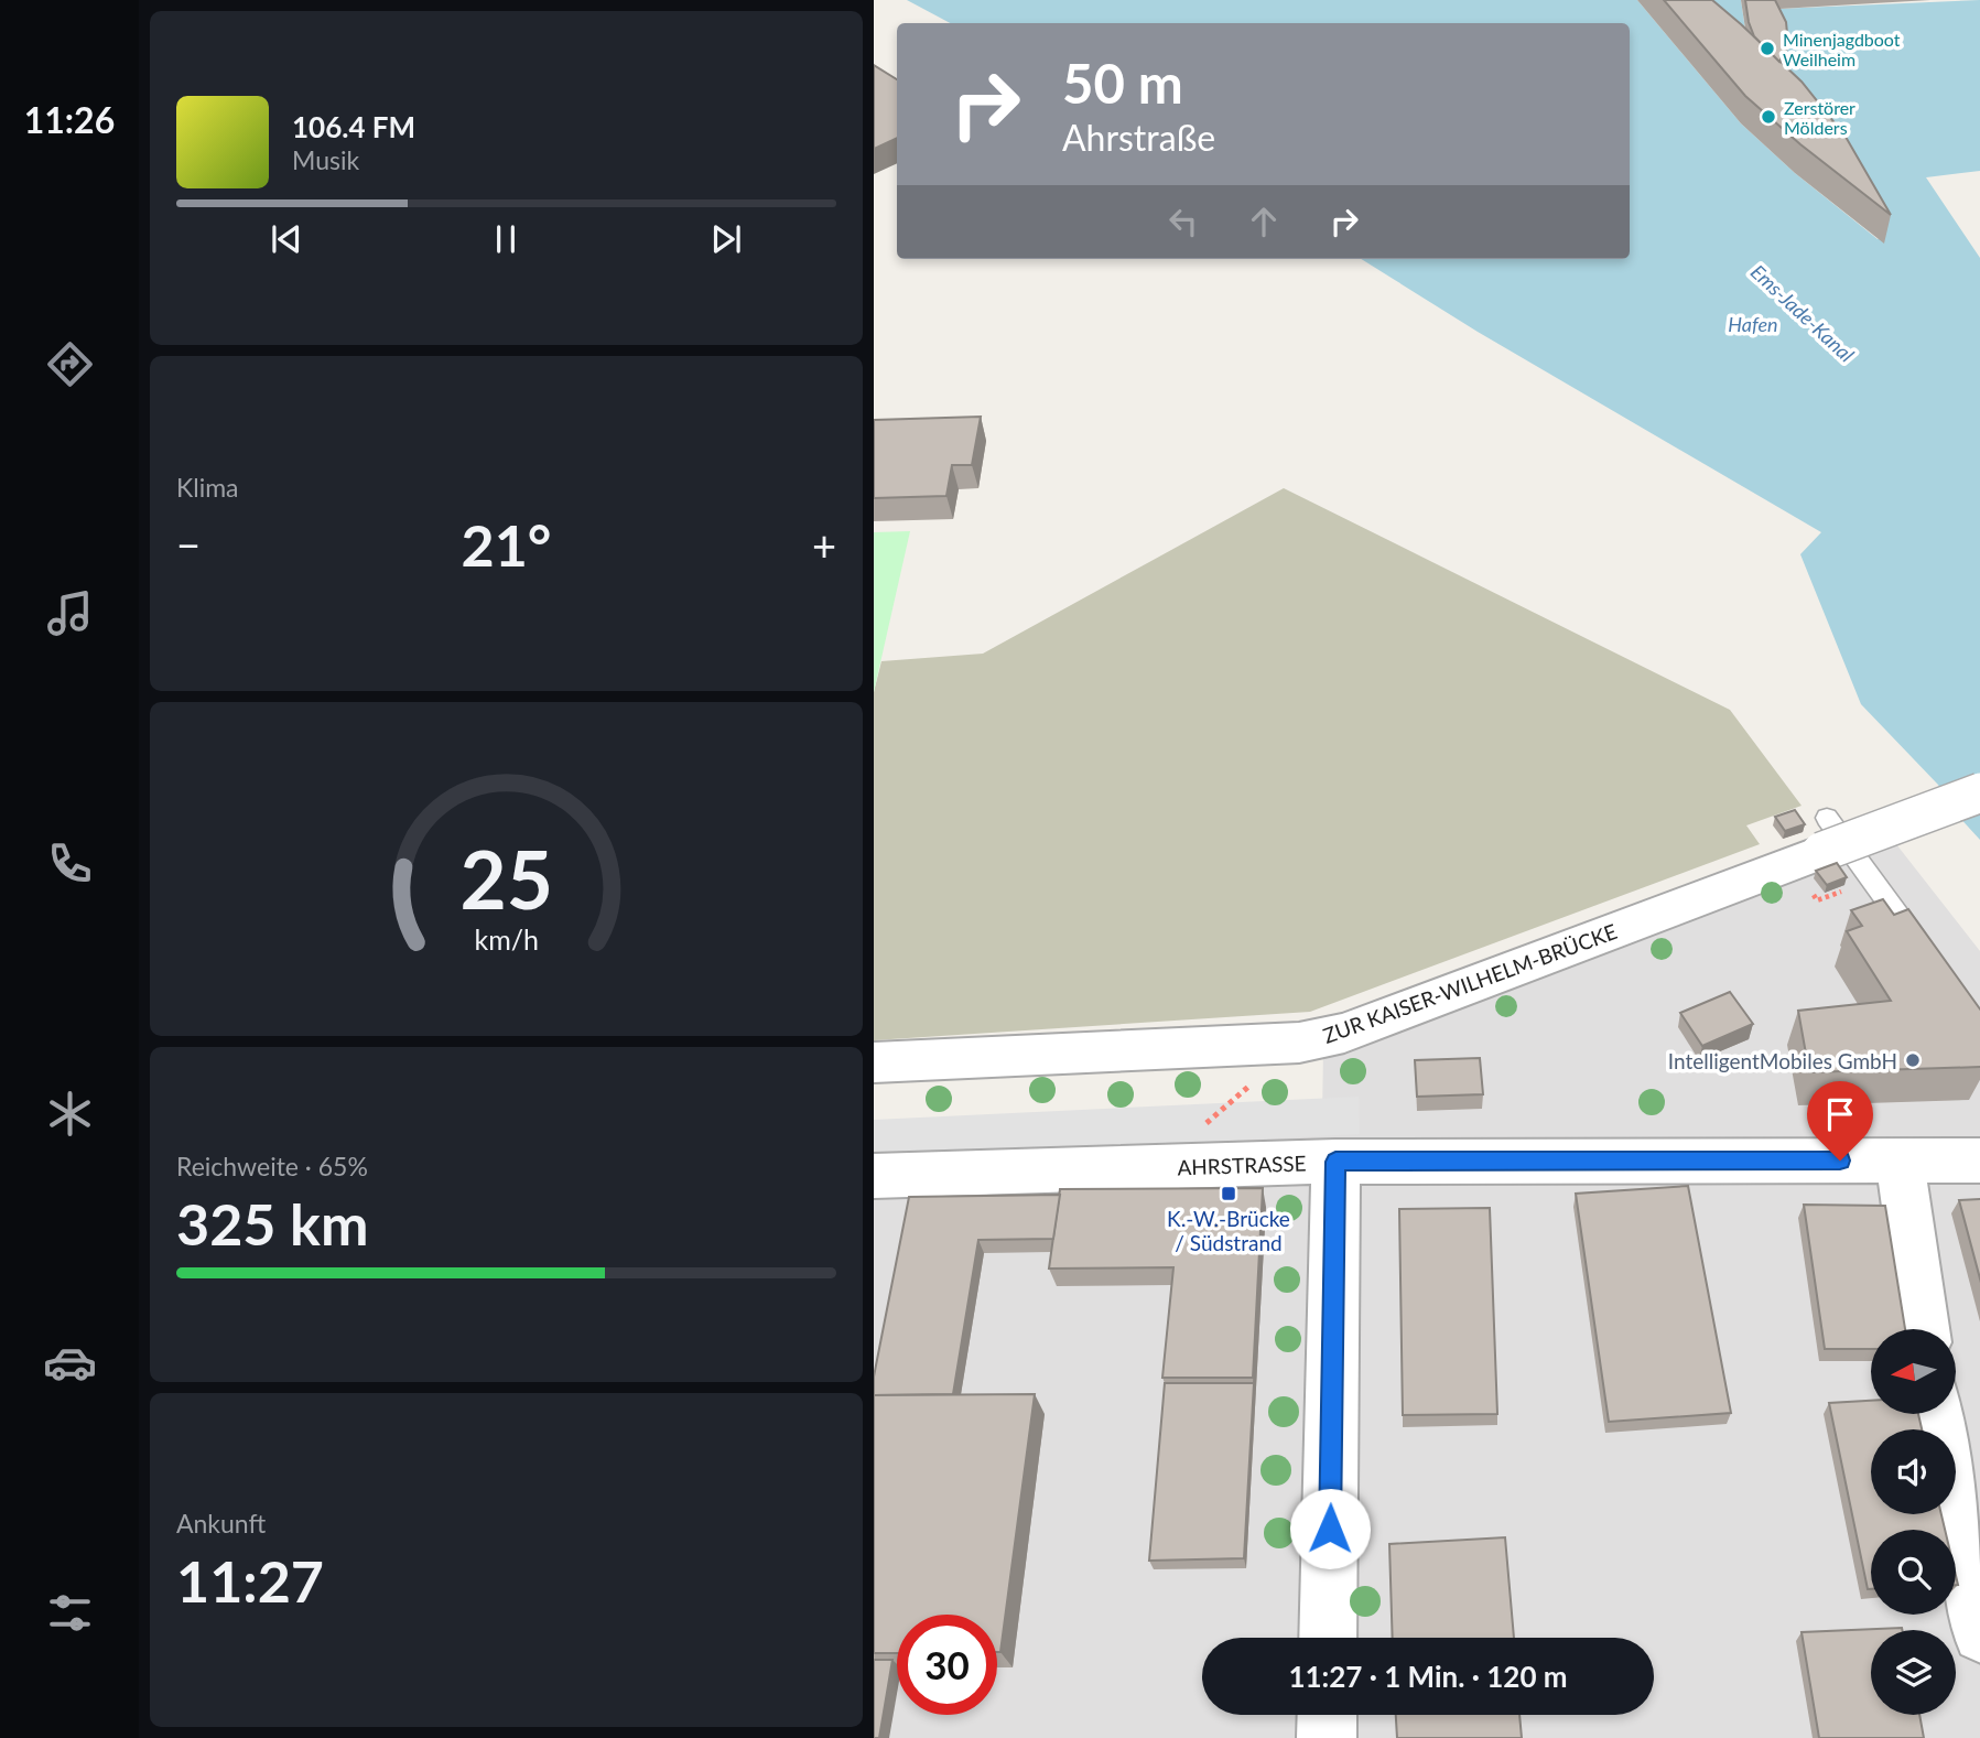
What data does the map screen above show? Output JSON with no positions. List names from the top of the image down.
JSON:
{
  "streets": {
    "street": ["ZUR KAISER-WILHELM-BRÜCKE", "AHRSTRASSE"]
  },
  "water": ["Ems-Jade-Kanal", "Hafen"],
  "places": {
    "other": ["Minenjagdboot Weilheim", "Zerstörer Mölders", "IntelligentMobiles GmbH"],
    "transit": ["K.-W.-Brücke / Südstrand"]
  },
  "north": "left",
  "page": {
    "tabs": "11:26",
    "turn": ["50 m", "Ahrstraße"],
    "song": ["106.4 FM", "Musik"],
    "tile": [
      "Klima",
      ["Reichweite · 65%", "325 km"],
      ["Ankunft", "11:27"]
    ],
    "heat": ["−", "21°", "+"],
    "limit": "30",
    "trip": "11:27 · 1 Min. · 120 m",
    "gauge": ["25", "km/h"]
  }
}
